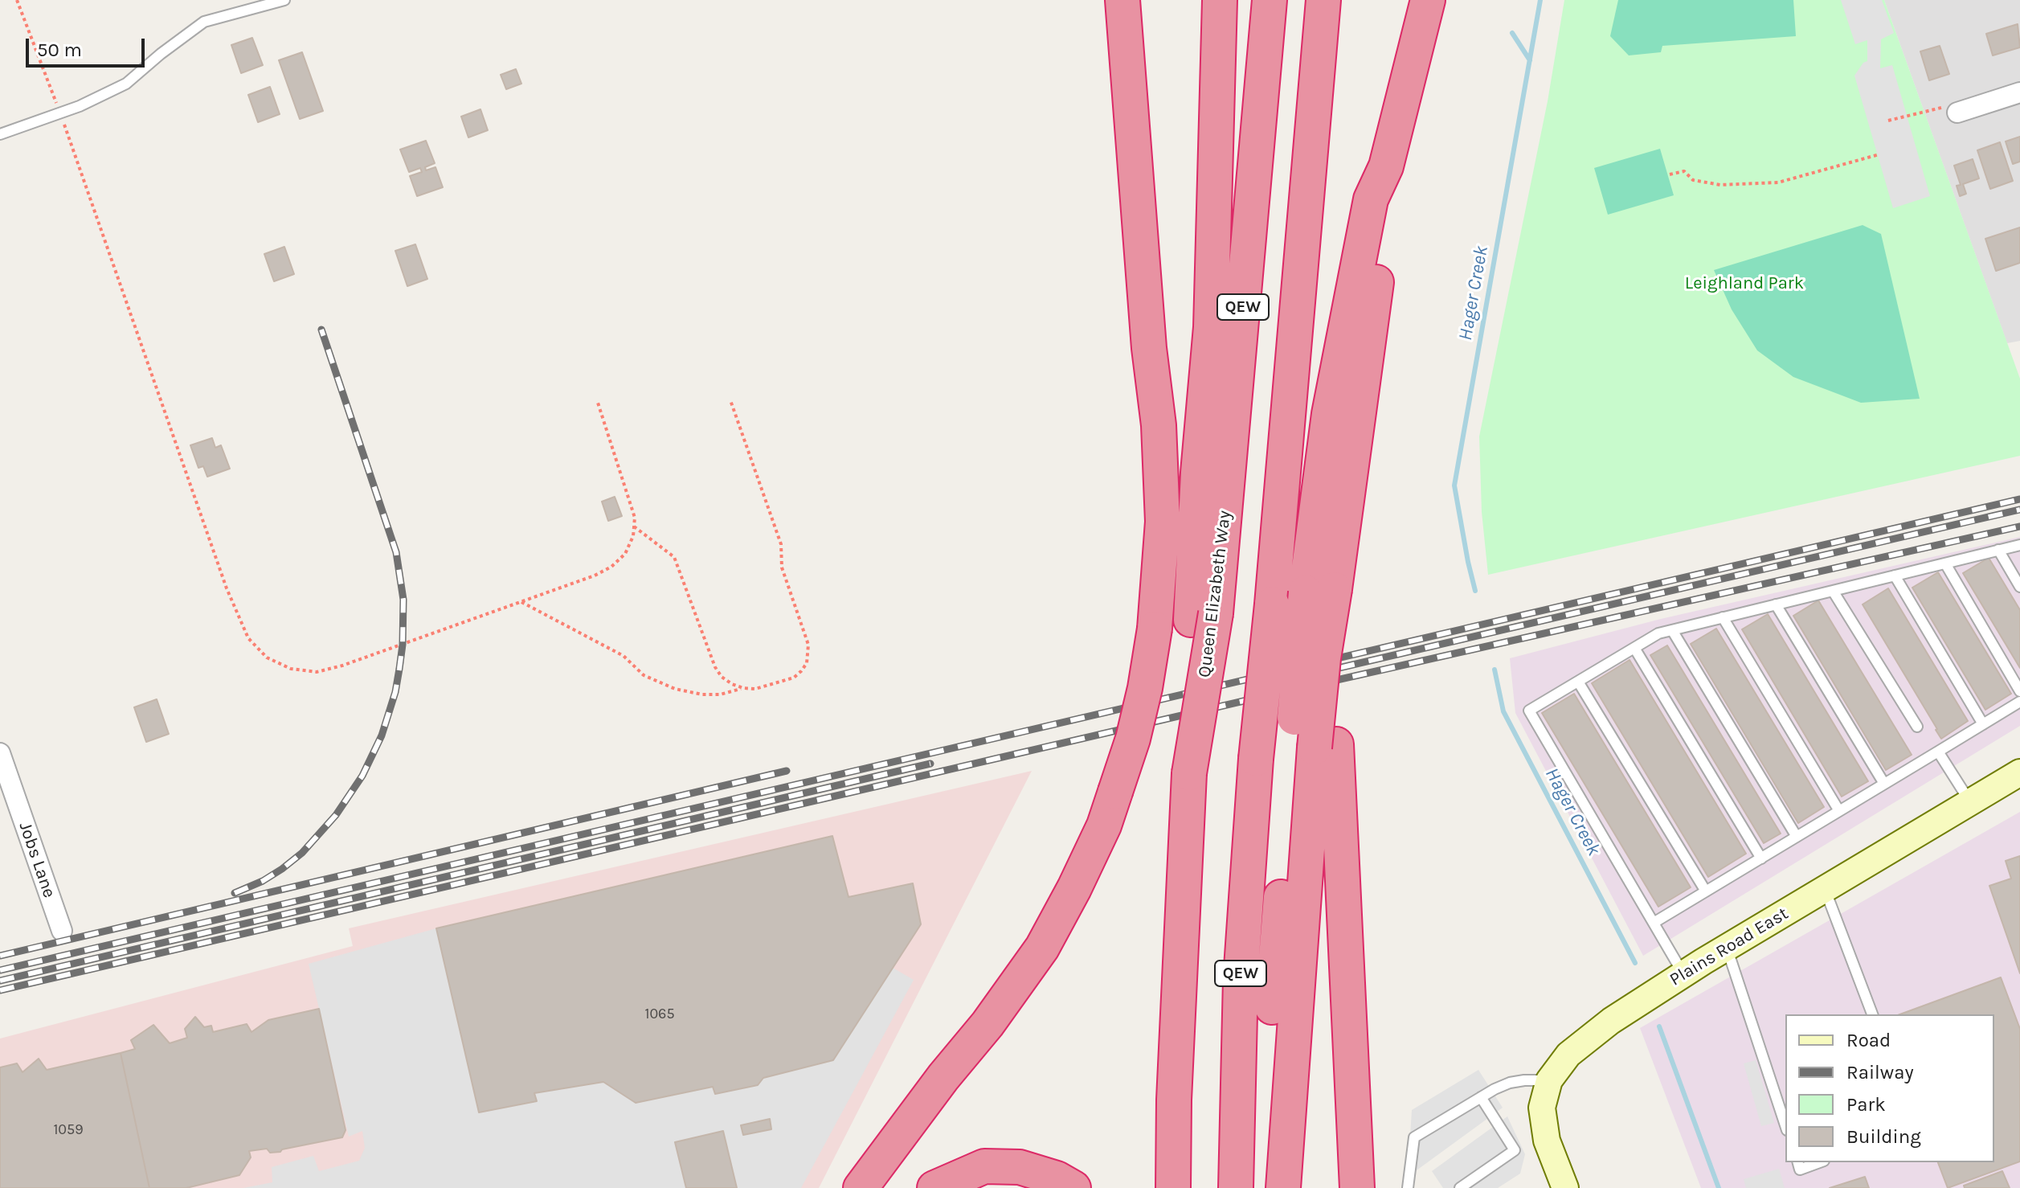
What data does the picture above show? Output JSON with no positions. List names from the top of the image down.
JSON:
{
  "streets": {
    "highway": ["QEW", "Queen Elizabeth Way"],
    "main road": ["Plains Road East"],
    "street": ["Jobs Lane"]
  },
  "water": ["Hager Creek"],
  "parks": ["Leighland Park"],
  "house_numbers": ["1065", "1059"],
  "legend": [
    "Road",
    "Railway",
    "Park",
    "Building"
  ],
  "scale_bar": "50 m"
}
